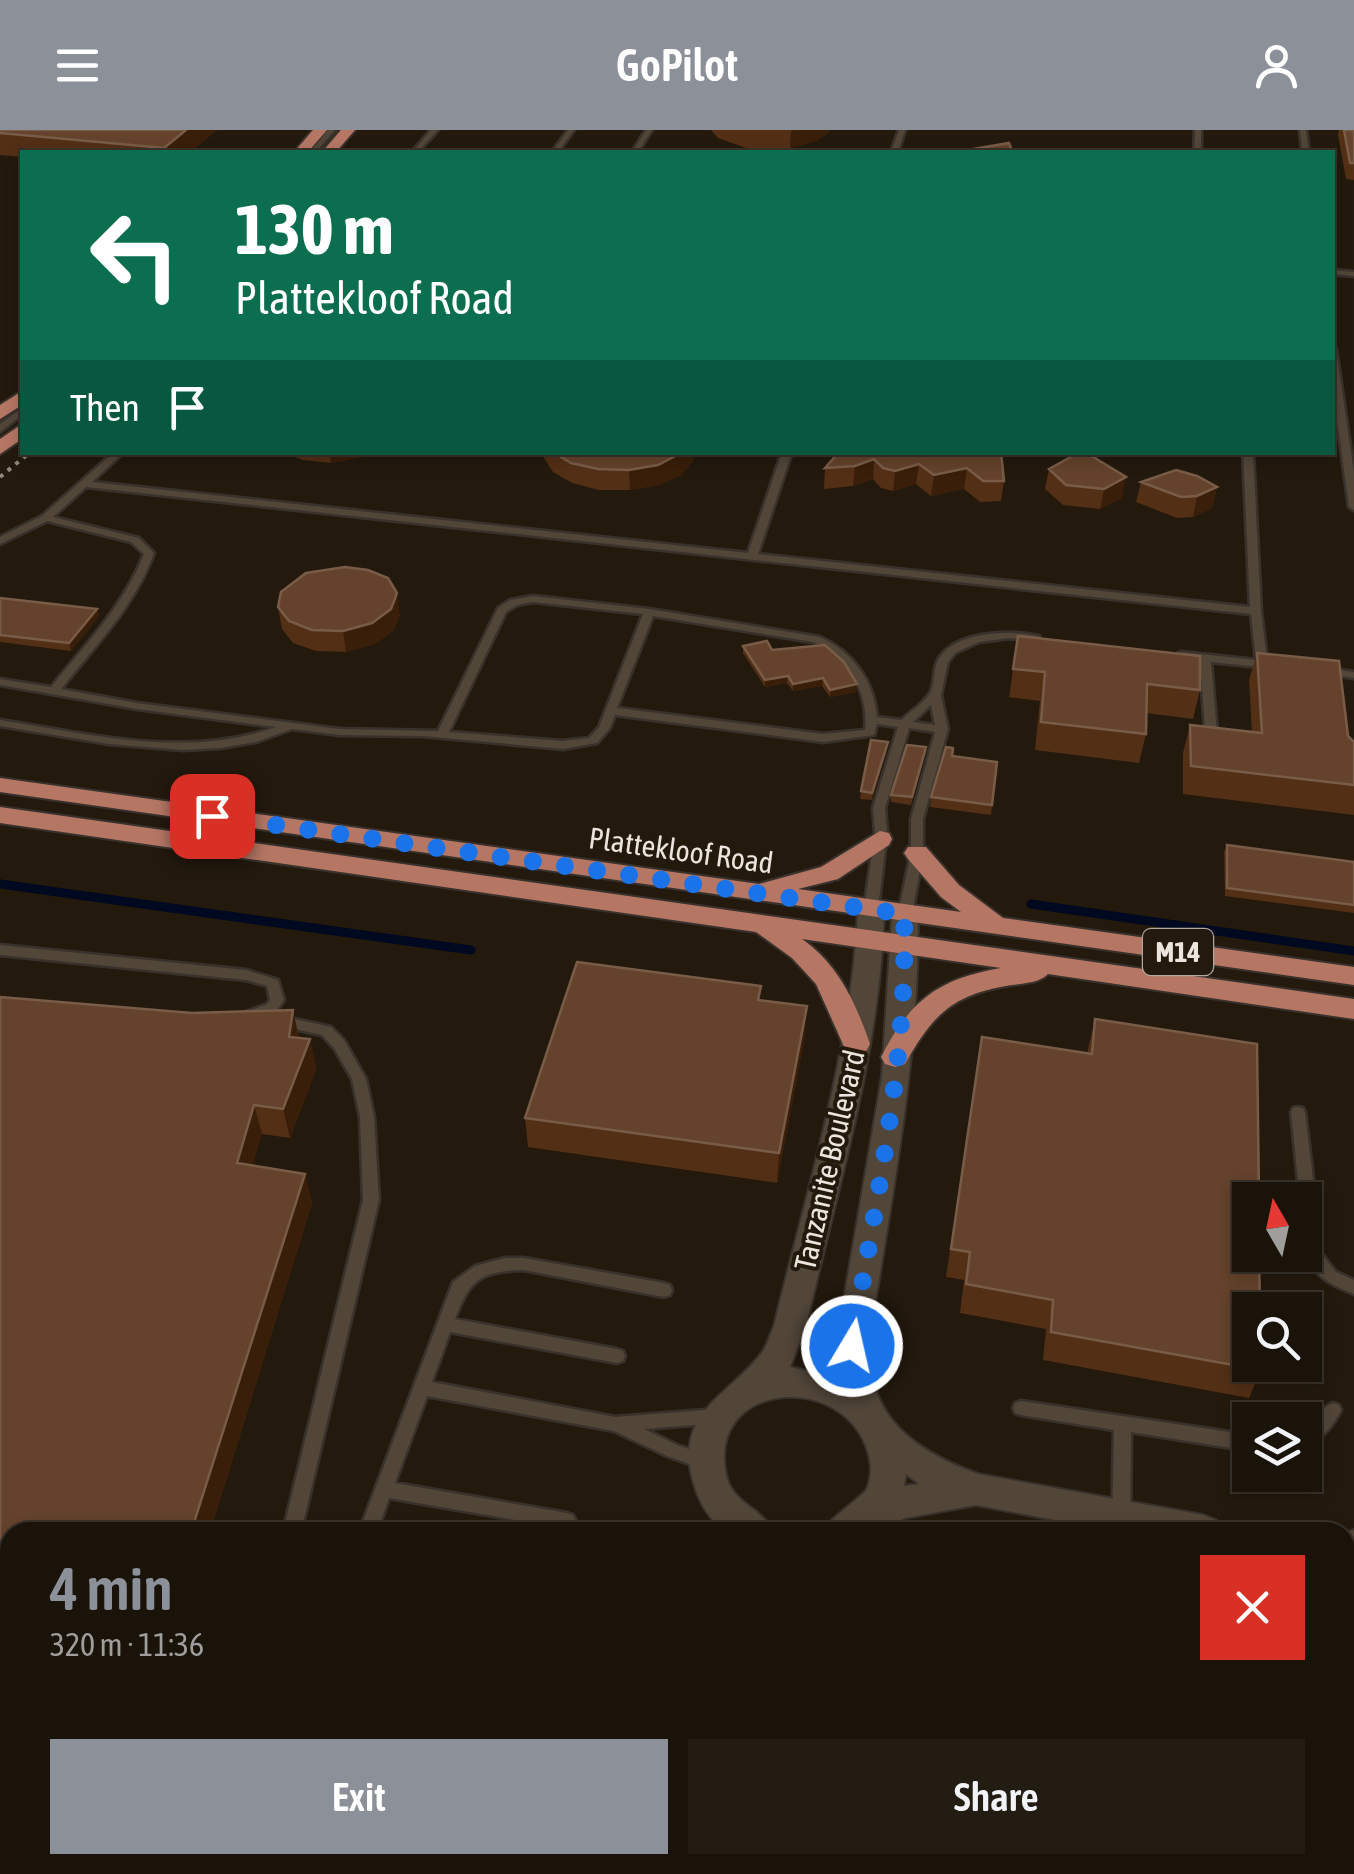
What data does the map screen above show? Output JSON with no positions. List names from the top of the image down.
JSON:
{
  "streets": {
    "main road": ["Plattekloof Road", "M14"],
    "street": ["Tanzanite Boulevard"]
  },
  "crossings": [
    ["Plattekloof Road", "Tanzanite Boulevard"]
  ],
  "north": "top",
  "page": {
    "header": "GoPilot",
    "turn": ["130 m", "Plattekloof Road"],
    "then": "Then",
    "heading": ["4 min", "320 m · 11:36"],
    "buttons": ["Exit", "Share"]
  }
}
